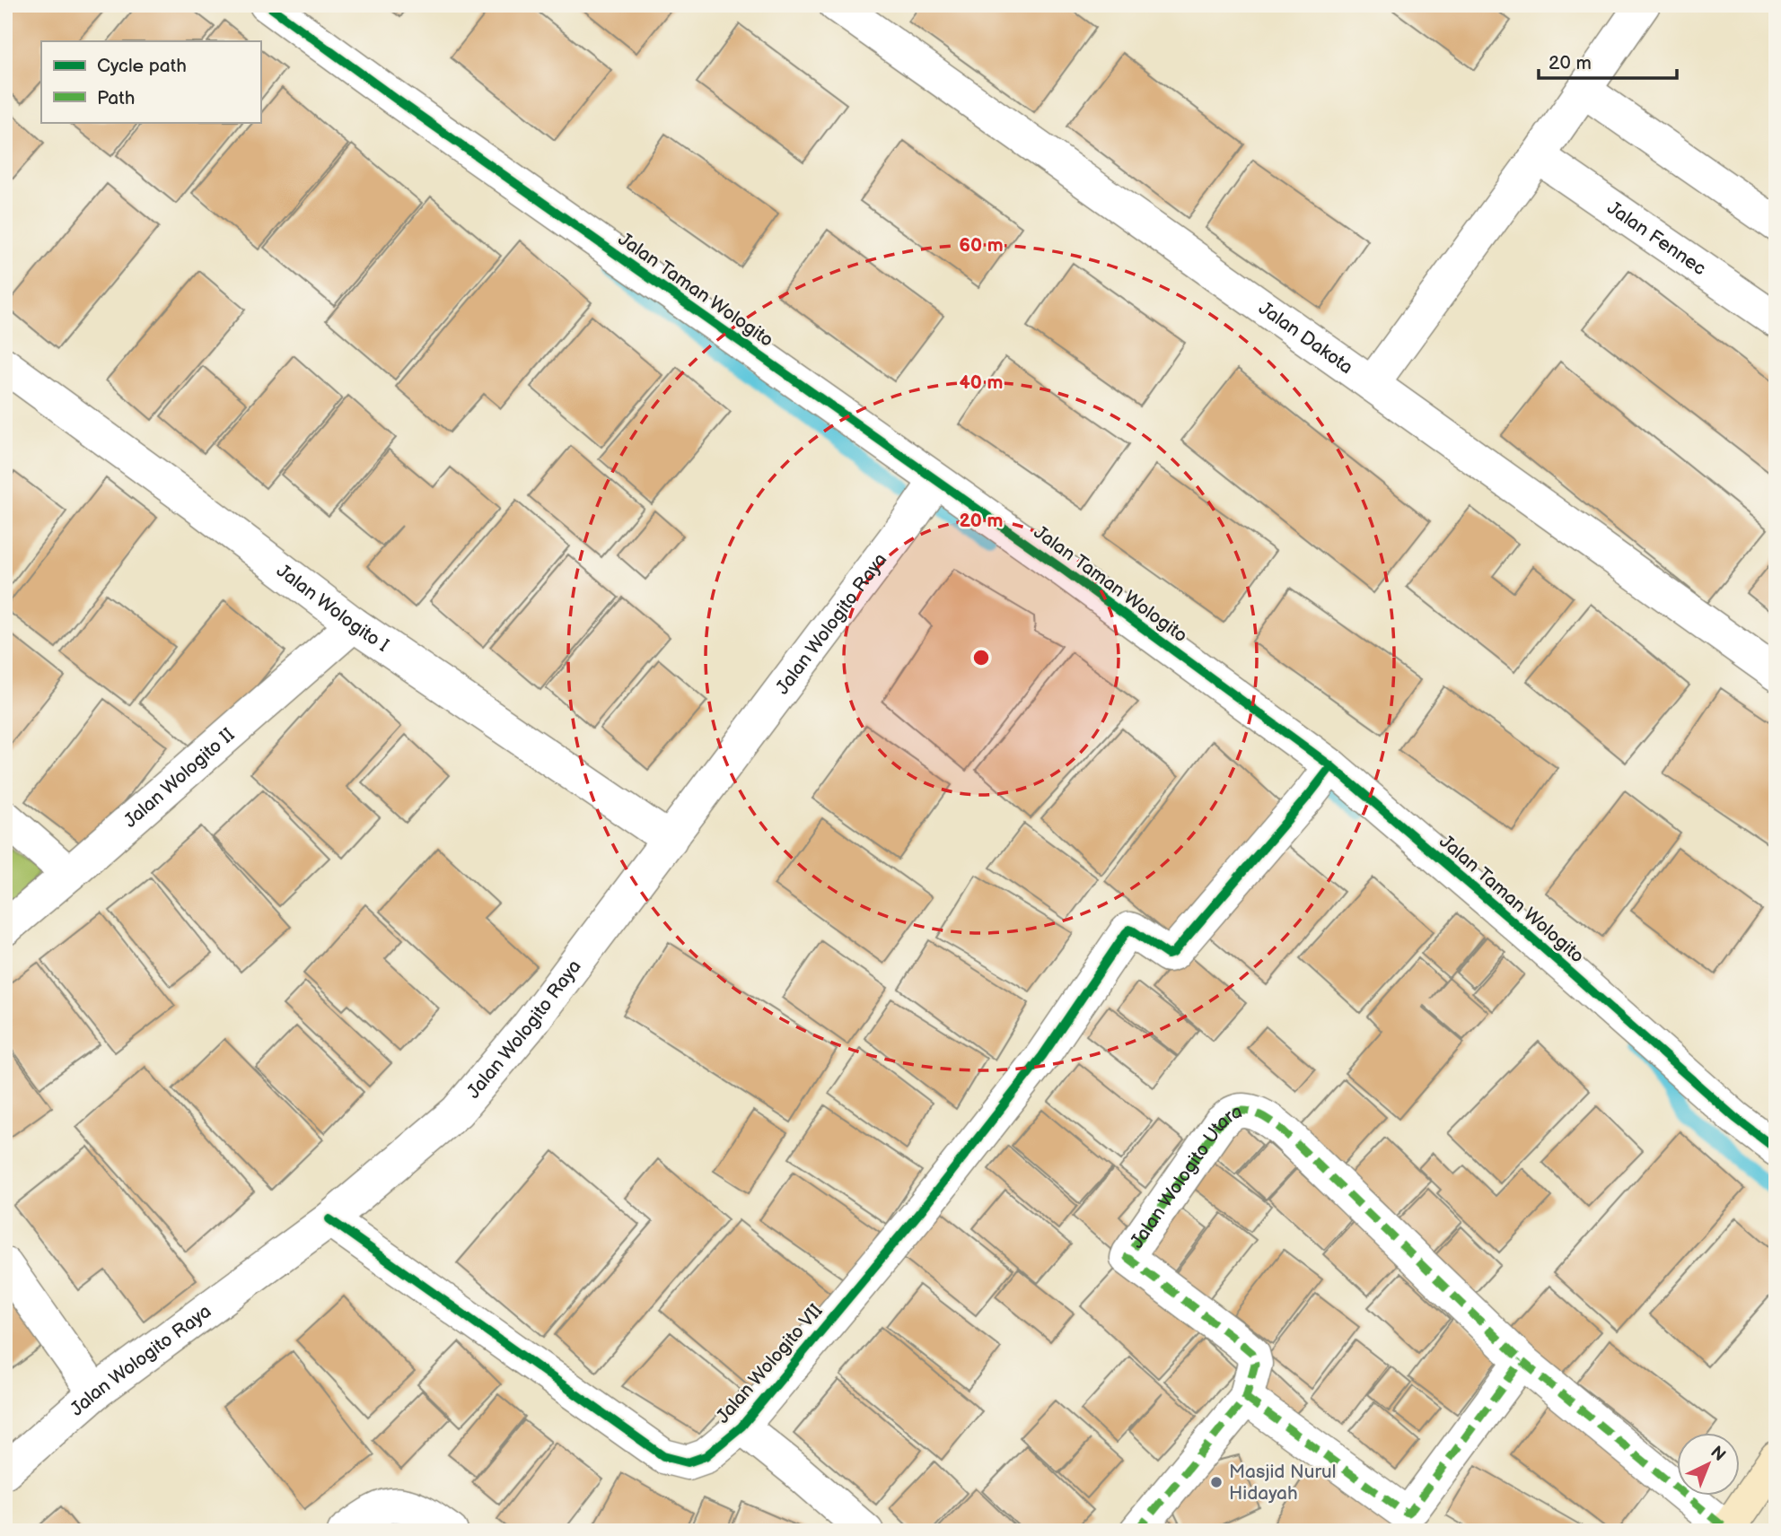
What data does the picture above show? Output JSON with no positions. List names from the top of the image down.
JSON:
{
  "streets": {
    "street": [
      "Jalan Fennec",
      "Jalan Taman Wologito",
      "Jalan Dakota",
      "Jalan Wologito I",
      "Jalan Wologito Raya",
      "Jalan Wologito II",
      "Jalan Wologito Utara",
      "Jalan Wologito VII"
    ]
  },
  "crossings": [
    ["Jalan Taman Wologito", "Jalan Wologito Raya"],
    ["Jalan Taman Wologito", "Jalan Wologito VII"],
    ["Jalan Wologito I", "Jalan Wologito Raya"],
    ["Jalan Wologito I", "Jalan Wologito II"],
    ["Jalan Wologito Raya", "Jalan Wologito VII"]
  ],
  "places": ["Masjid Nurul Hidayah"],
  "legend": ["Cycle path", "Path"],
  "scale_bar": "20 m",
  "north": "top right",
  "rings": ["60 m", "40 m", "20 m"]
}
